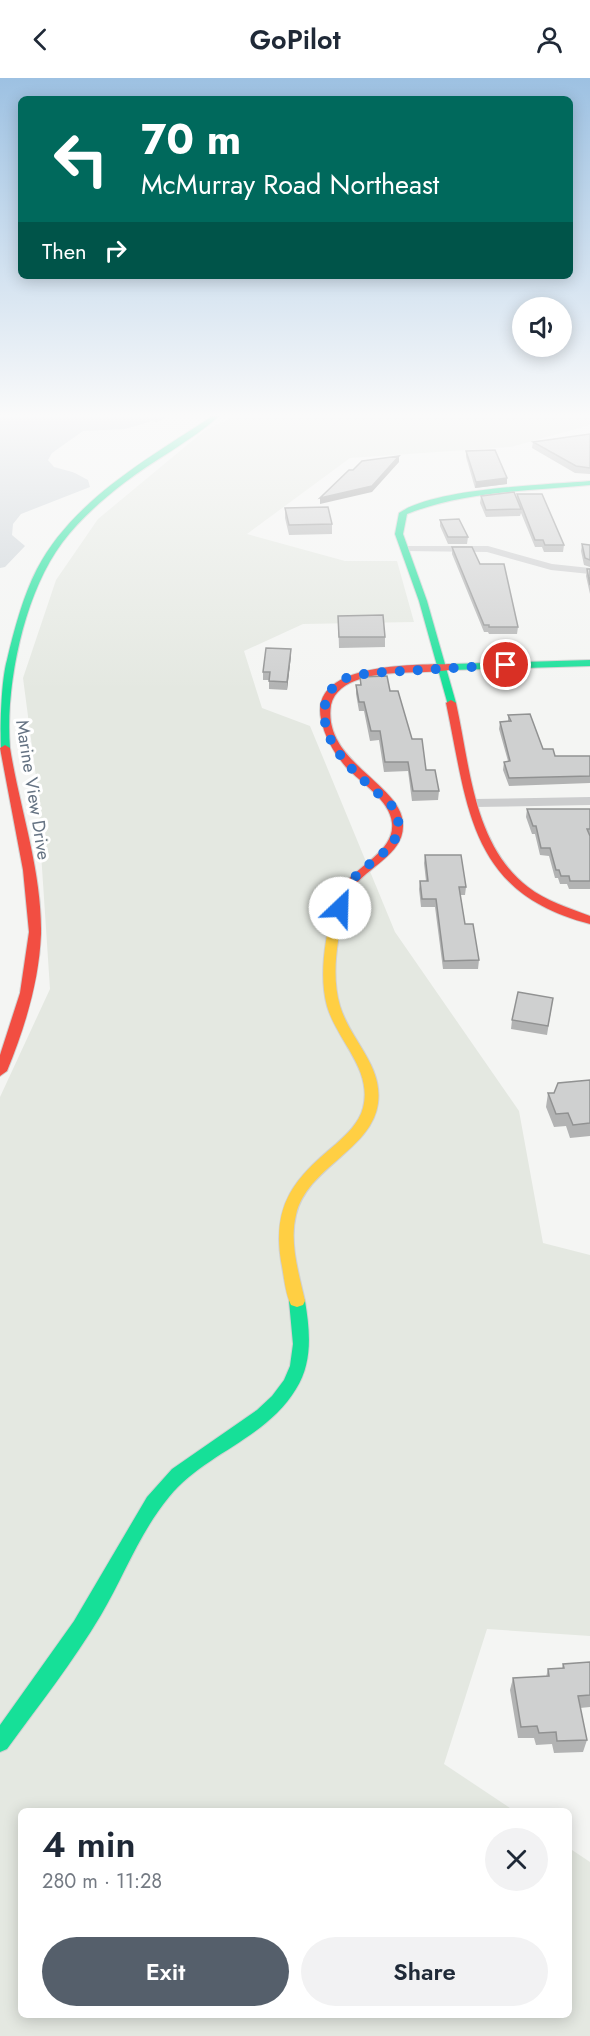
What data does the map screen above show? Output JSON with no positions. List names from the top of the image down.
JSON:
{
  "streets": {
    "street": ["Marine View Drive"]
  },
  "page": {
    "header": "GoPilot",
    "turn": ["70 m", "McMurray Road Northeast"],
    "then": "Then",
    "heading": ["4 min", "280 m · 11:28"],
    "buttons": ["Exit", "Share"]
  }
}
